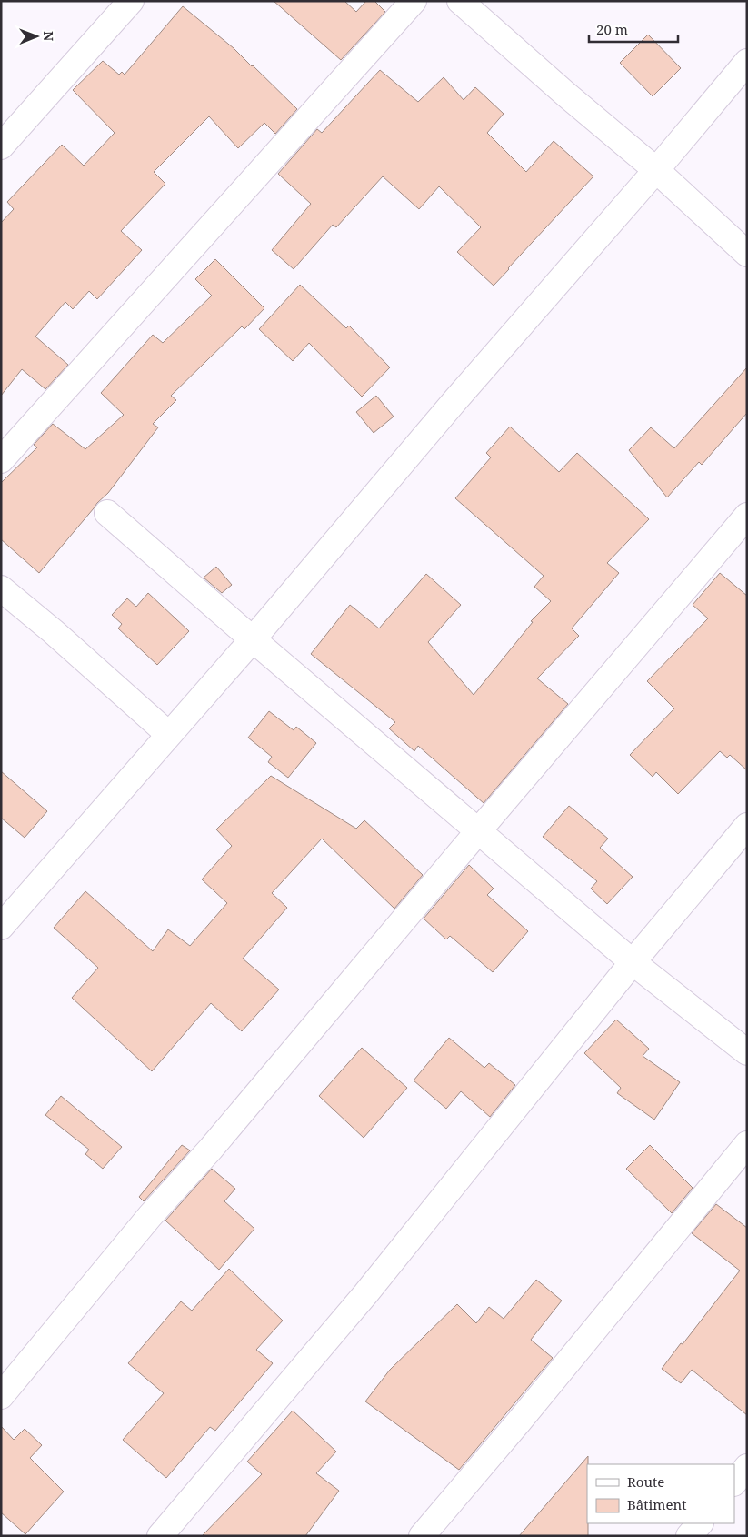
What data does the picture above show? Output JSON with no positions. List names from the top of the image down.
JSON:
{
  "legend": ["Route", "Bâtiment"],
  "scale_bar": "20 m",
  "north": "right"
}
